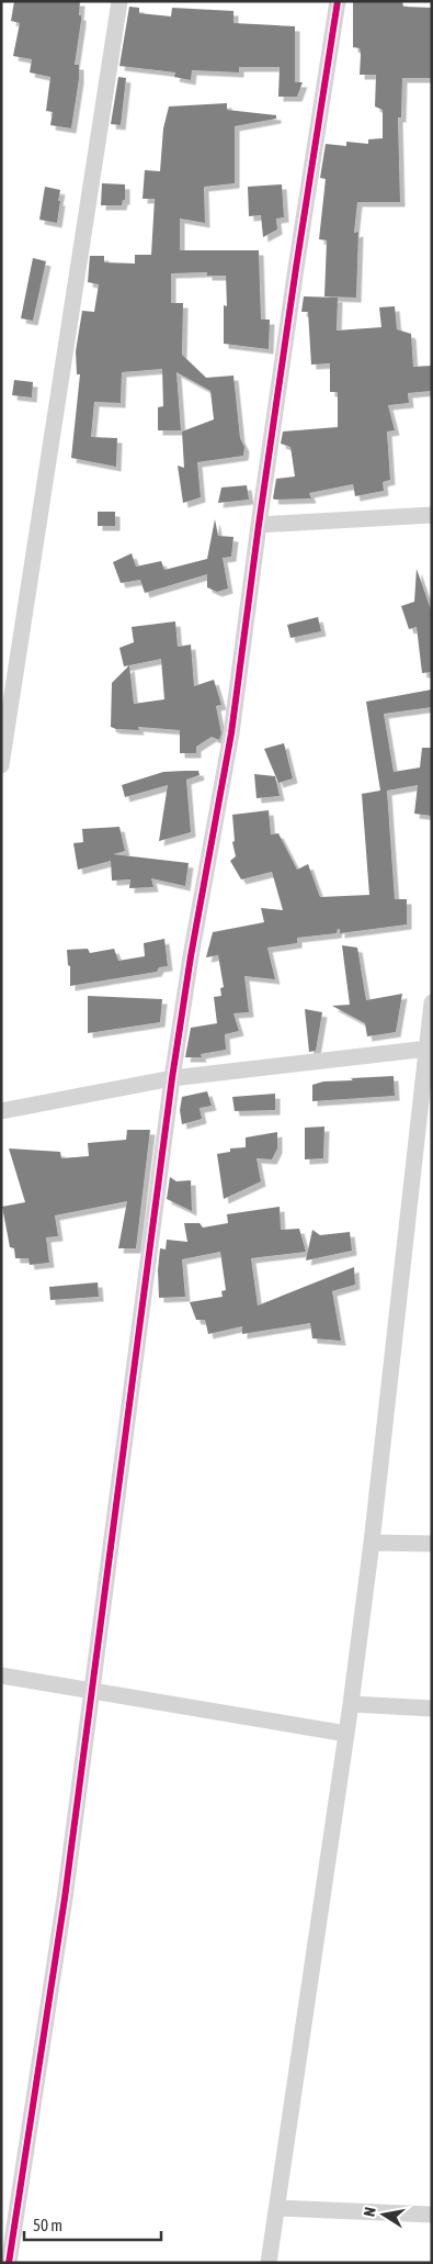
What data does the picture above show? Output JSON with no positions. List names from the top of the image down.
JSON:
{
  "scale_bar": "50 m",
  "north": "left"
}
